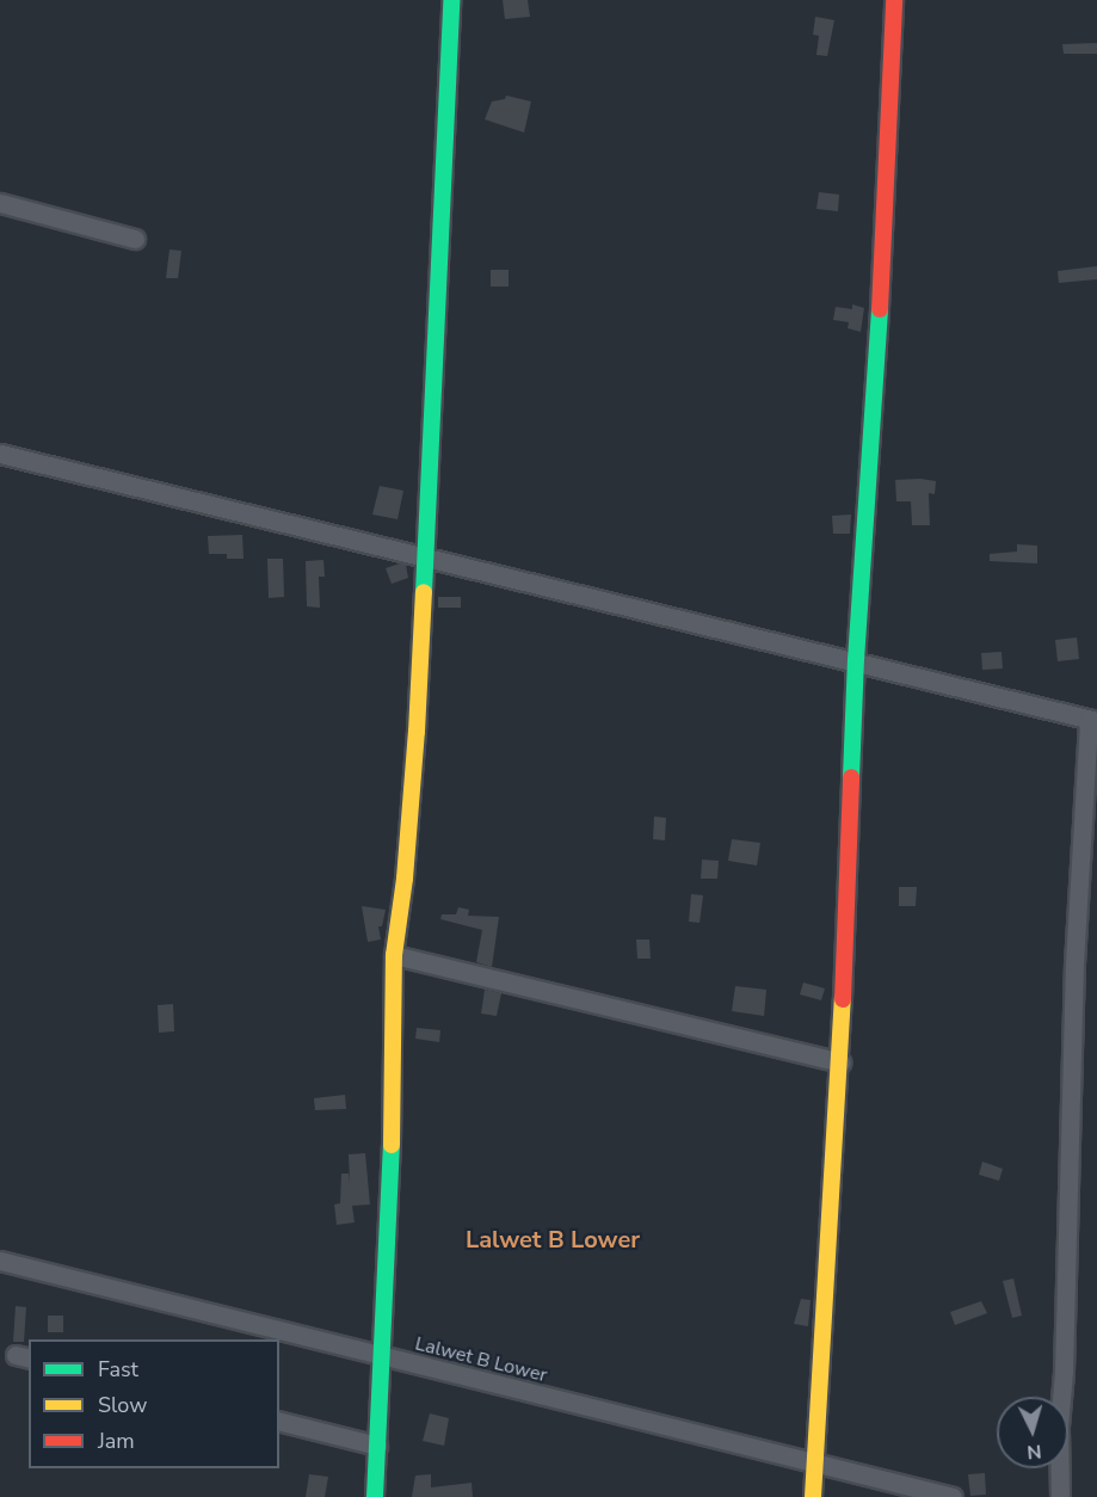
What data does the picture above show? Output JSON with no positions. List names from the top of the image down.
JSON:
{
  "streets": {
    "street": ["Lalwet B Lower"]
  },
  "districts": ["Lalwet B Lower"],
  "legend": ["Fast", "Slow", "Jam"],
  "north": "bottom"
}
